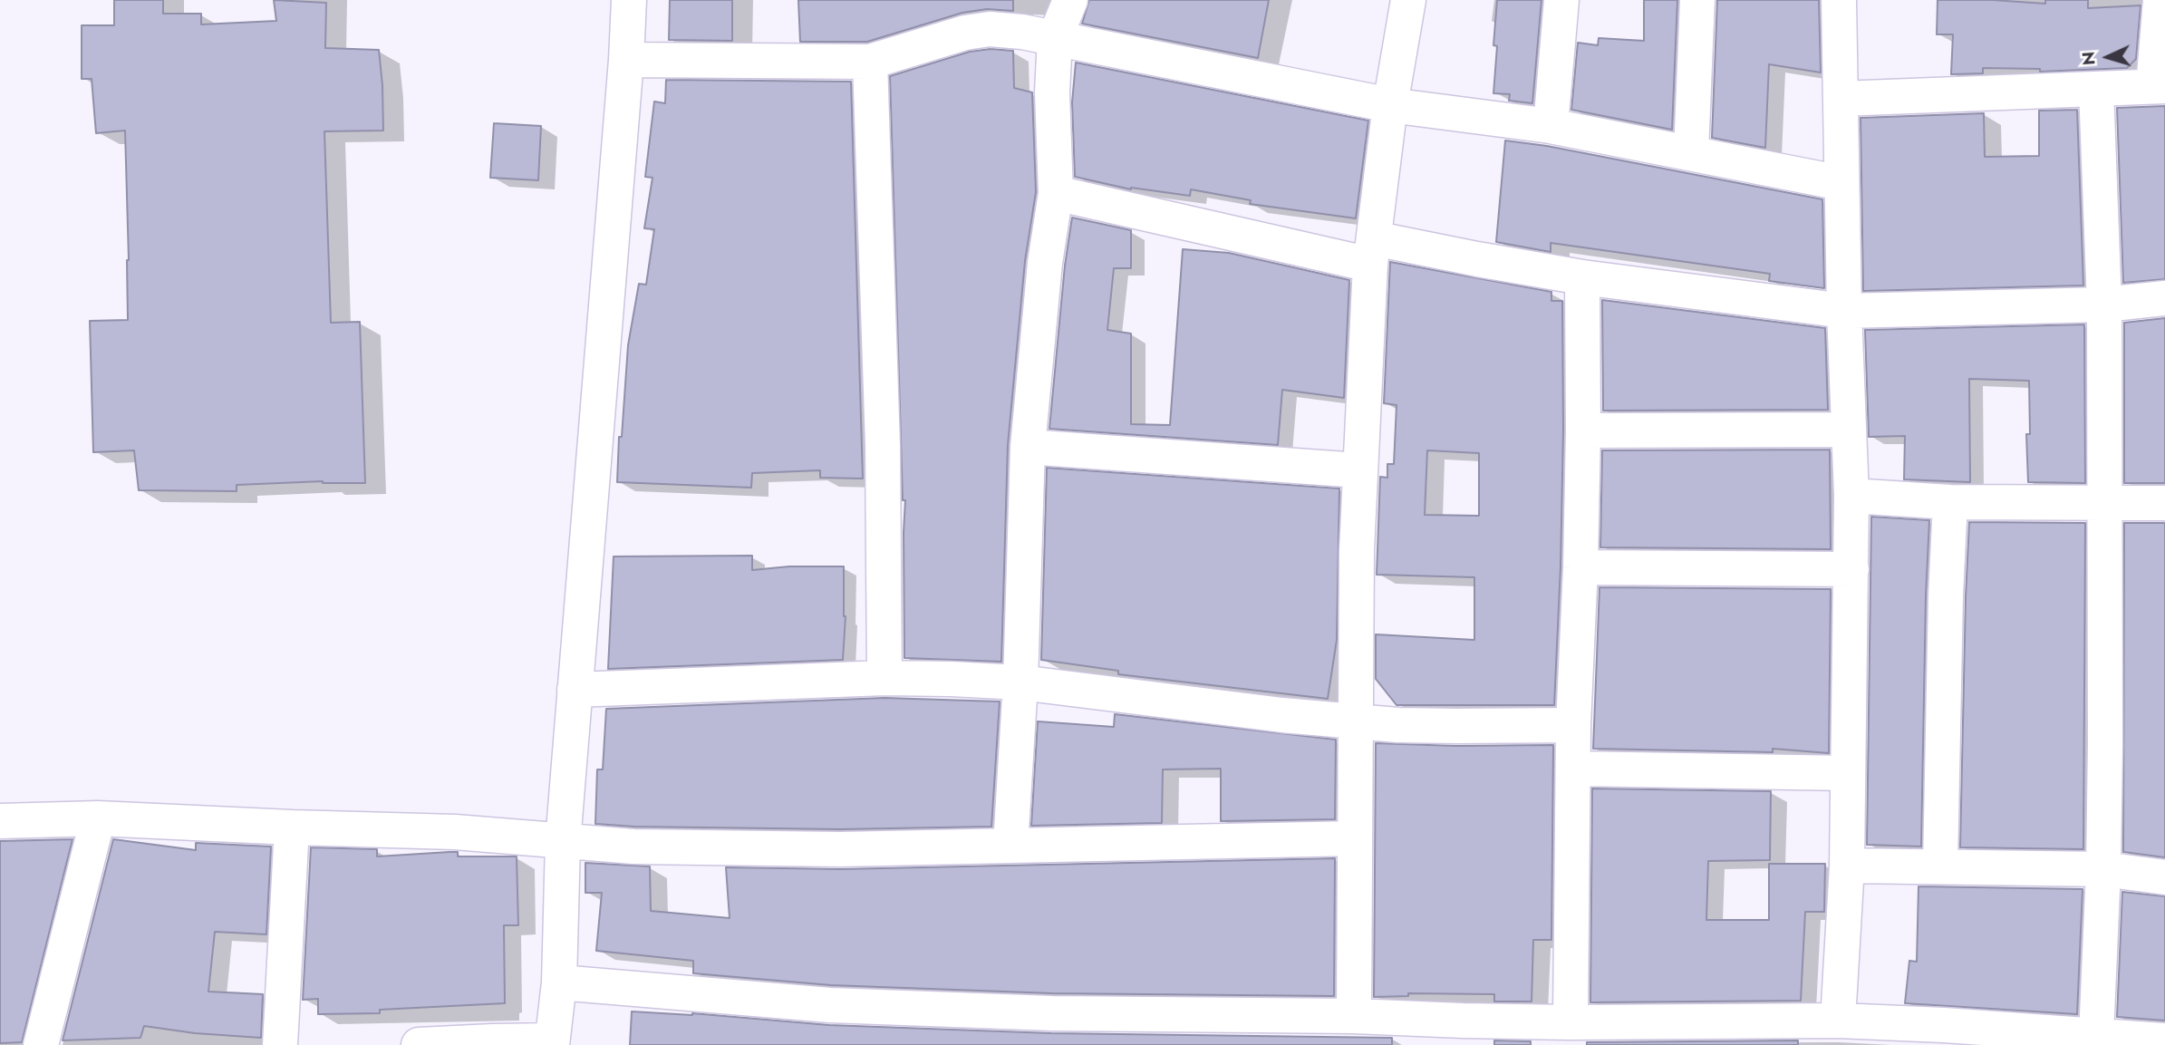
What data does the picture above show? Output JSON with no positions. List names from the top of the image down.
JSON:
{
  "north": "left"
}
